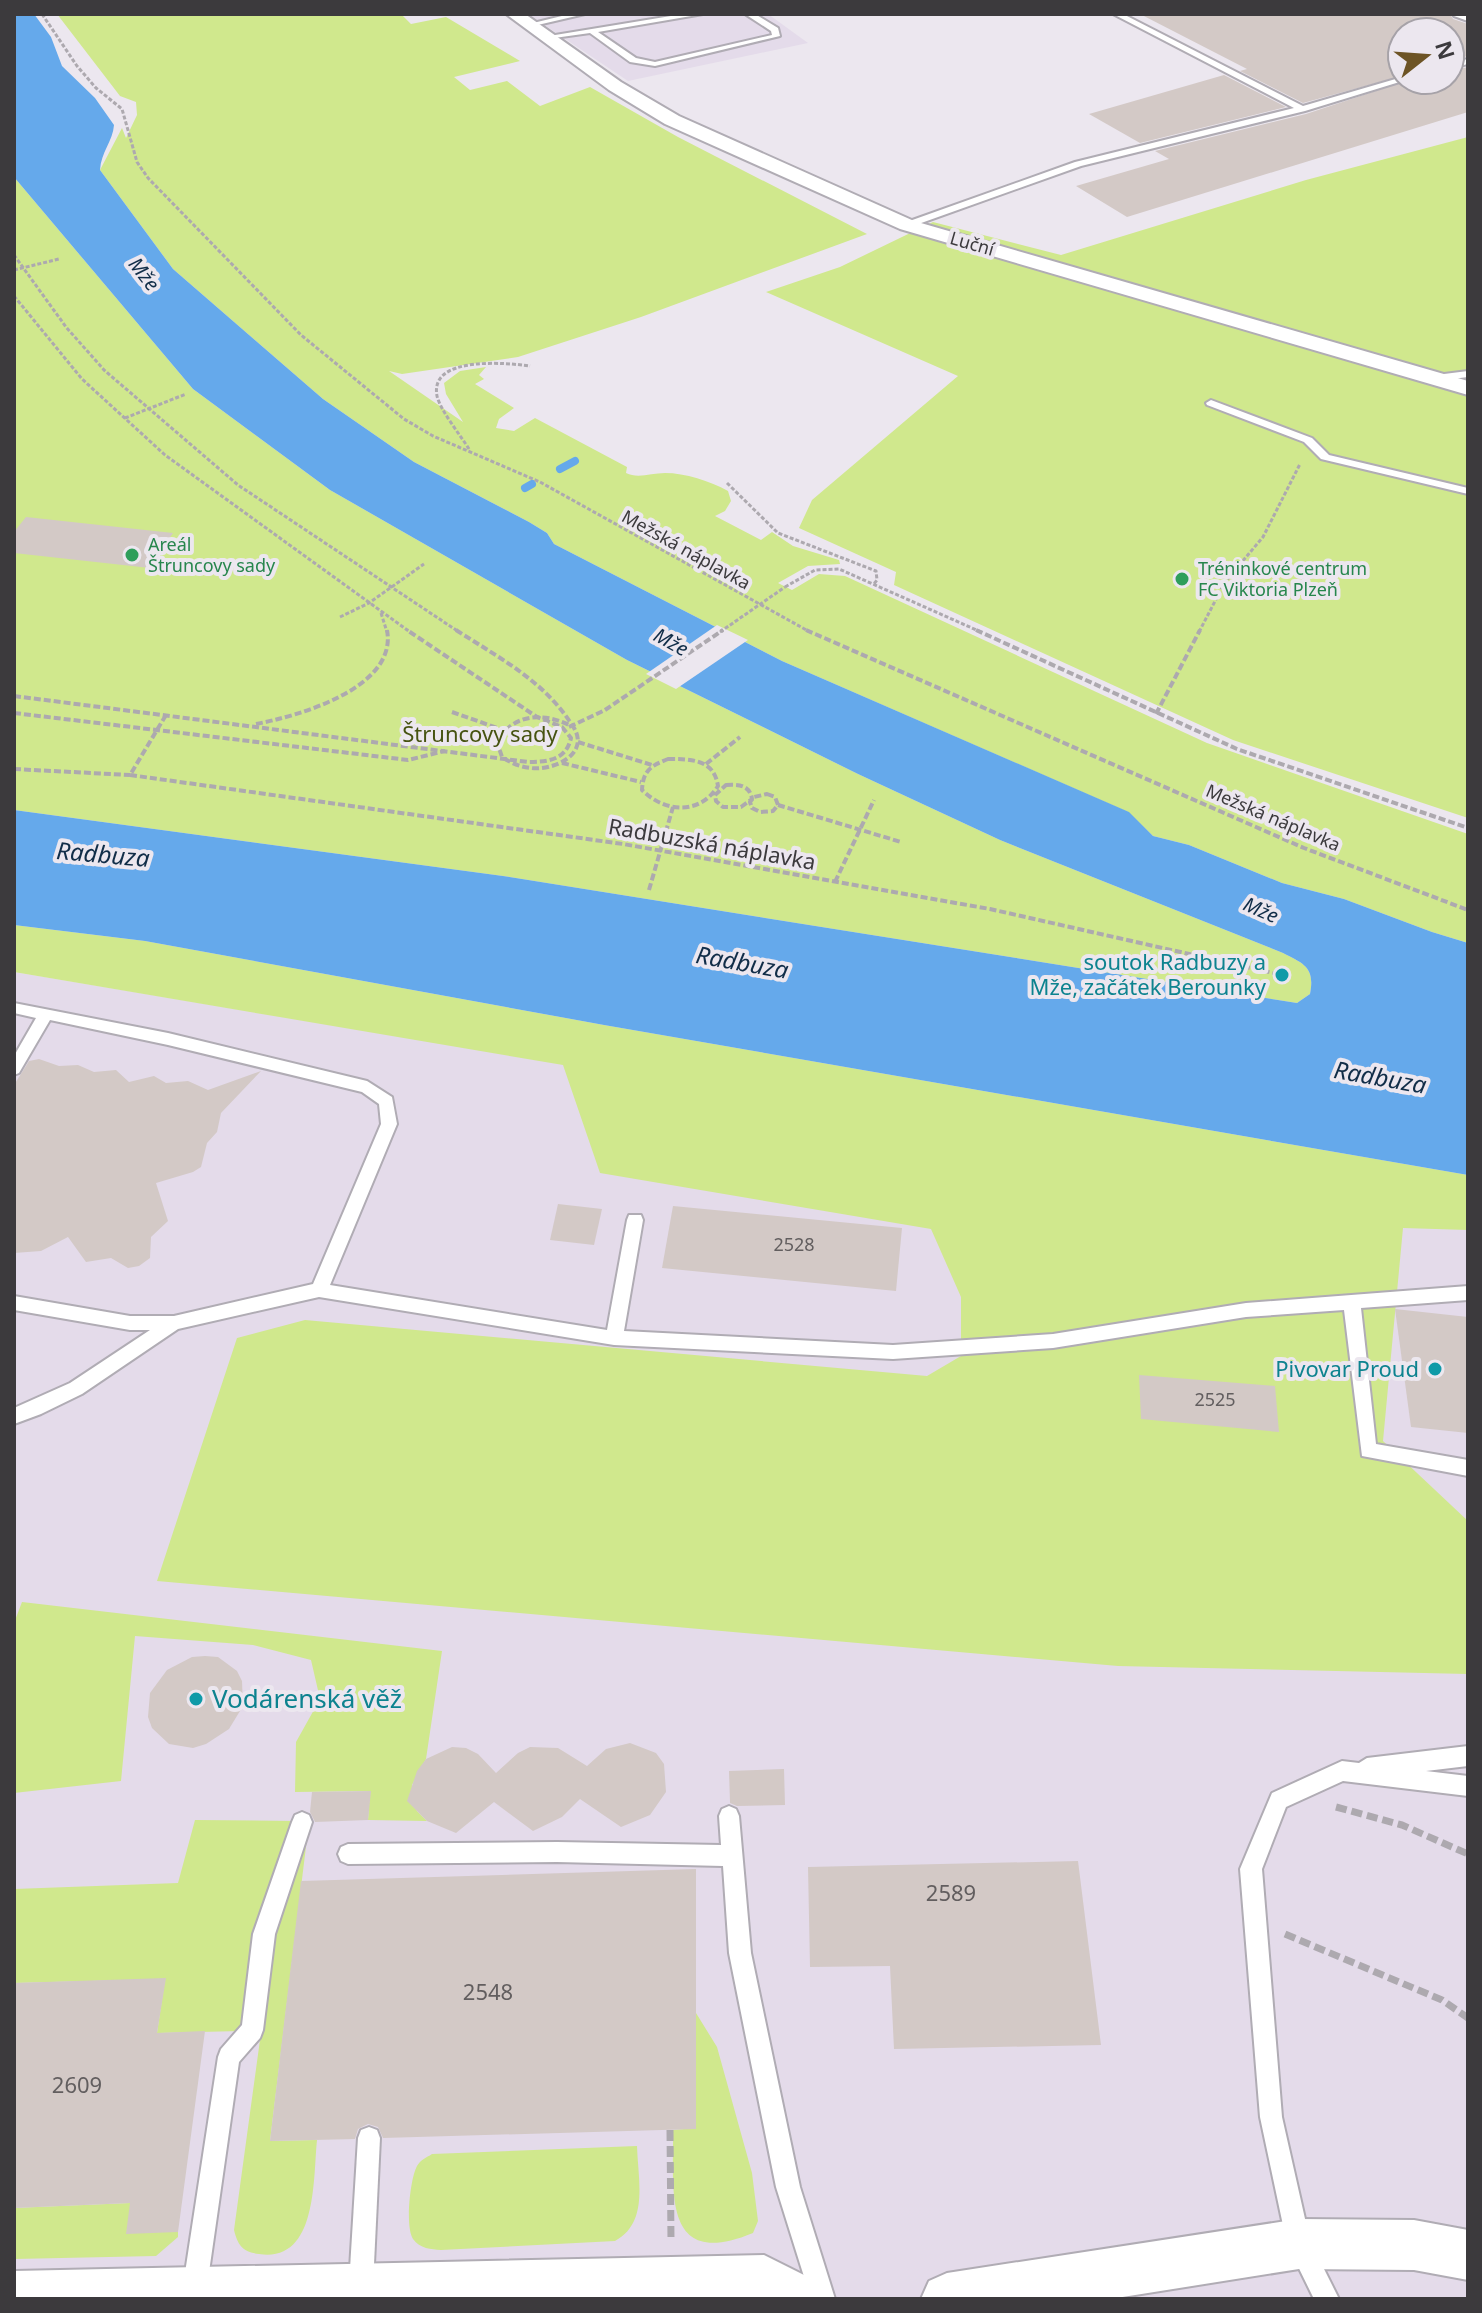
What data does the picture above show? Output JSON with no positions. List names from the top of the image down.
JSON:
{
  "streets": {
    "street": ["Luční"],
    "path": ["Mežská náplavka", "Radbuzská náplavka"]
  },
  "water": ["Mže", "Radbuza"],
  "parks": ["Štruncovy sady"],
  "places": [
    "Areál Štruncovy sady",
    "Tréninkové centrum FC Viktoria Plzeň",
    "soutok Radbuzy a Mže, začátek Berounky",
    "Pivovar Proud",
    "Vodárenská věž"
  ],
  "house_numbers": [
    "2528",
    "2525",
    "2589",
    "2548",
    "2609"
  ],
  "north": "right"
}
